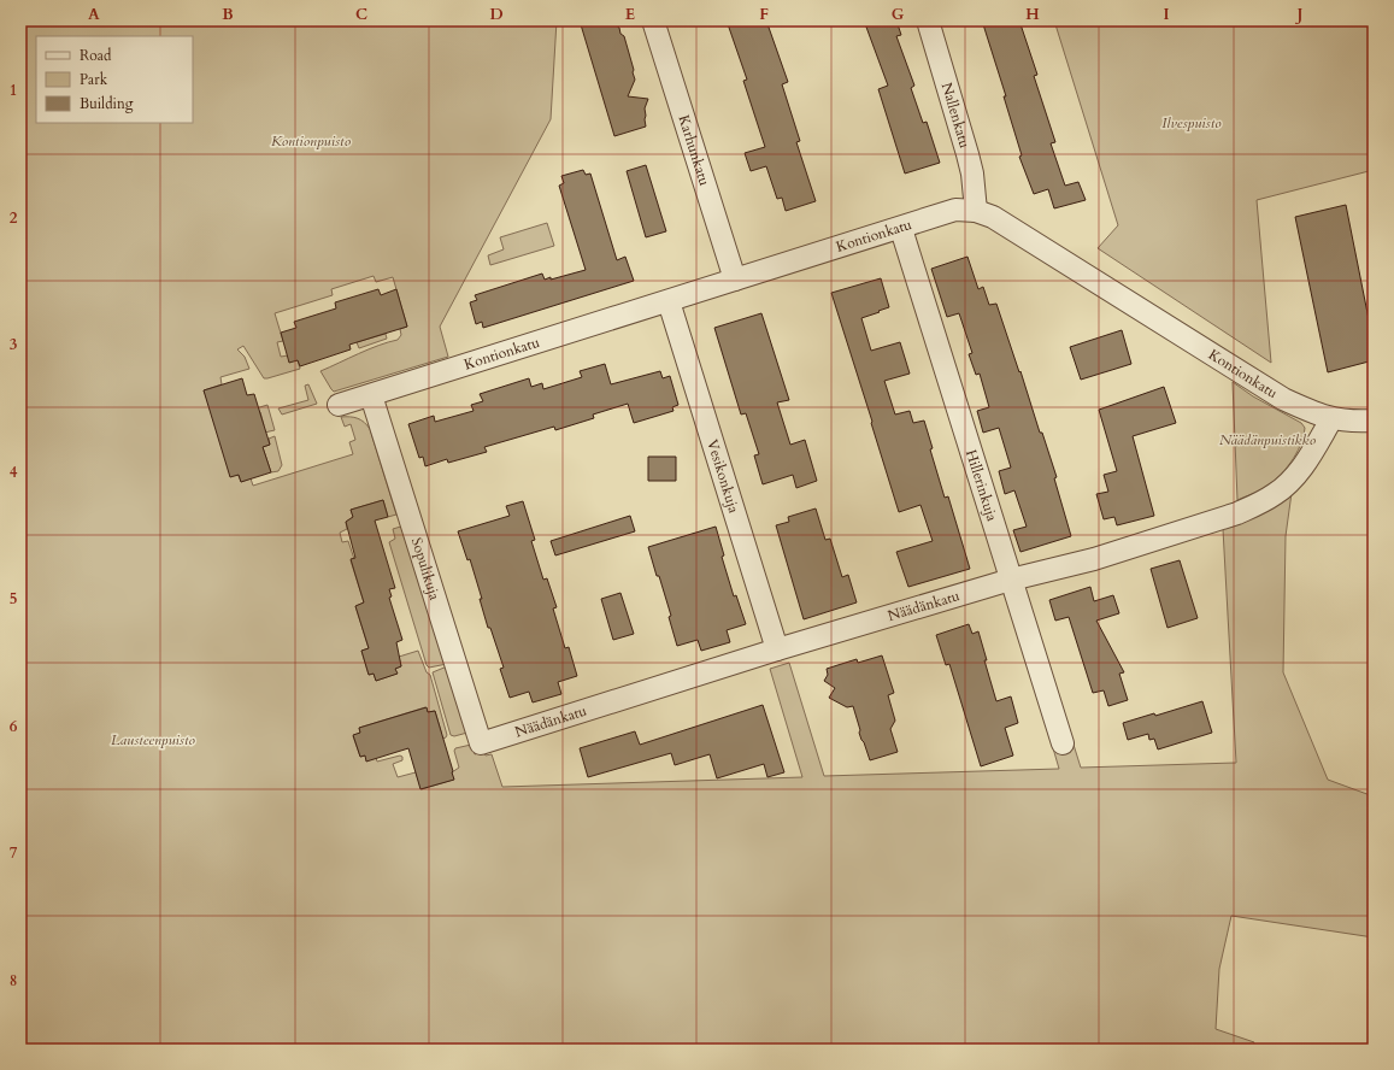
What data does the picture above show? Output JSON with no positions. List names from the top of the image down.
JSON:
{
  "streets": {
    "street": [
      "Nallenkatu",
      "Karhunkatu",
      "Kontionkatu",
      "Vesikonkuja",
      "Hillerinkuja",
      "Sopulikuja",
      "Näädänkatu"
    ]
  },
  "crossings": [
    ["Nallenkatu", "Kontionkatu"],
    ["Karhunkatu", "Kontionkatu"],
    ["Kontionkatu", "Vesikonkuja"],
    ["Kontionkatu", "Hillerinkuja"],
    ["Kontionkatu", "Sopulikuja"],
    ["Kontionkatu", "Näädänkatu"],
    ["Vesikonkuja", "Näädänkatu"],
    ["Hillerinkuja", "Näädänkatu"],
    ["Sopulikuja", "Näädänkatu"]
  ],
  "parks": [
    "Ilvespuisto",
    "Kontionpuisto",
    "Näädänpuistikko",
    "Lausteenpuisto"
  ],
  "legend": ["Road", "Park", "Building"],
  "grid": {
    "columns": [
      "A",
      "B",
      "C",
      "D",
      "E",
      "F",
      "G",
      "H",
      "I",
      "J"
    ],
    "rows": [
      "1",
      "2",
      "3",
      "4",
      "5",
      "6",
      "7",
      "8"
    ]
  }
}
